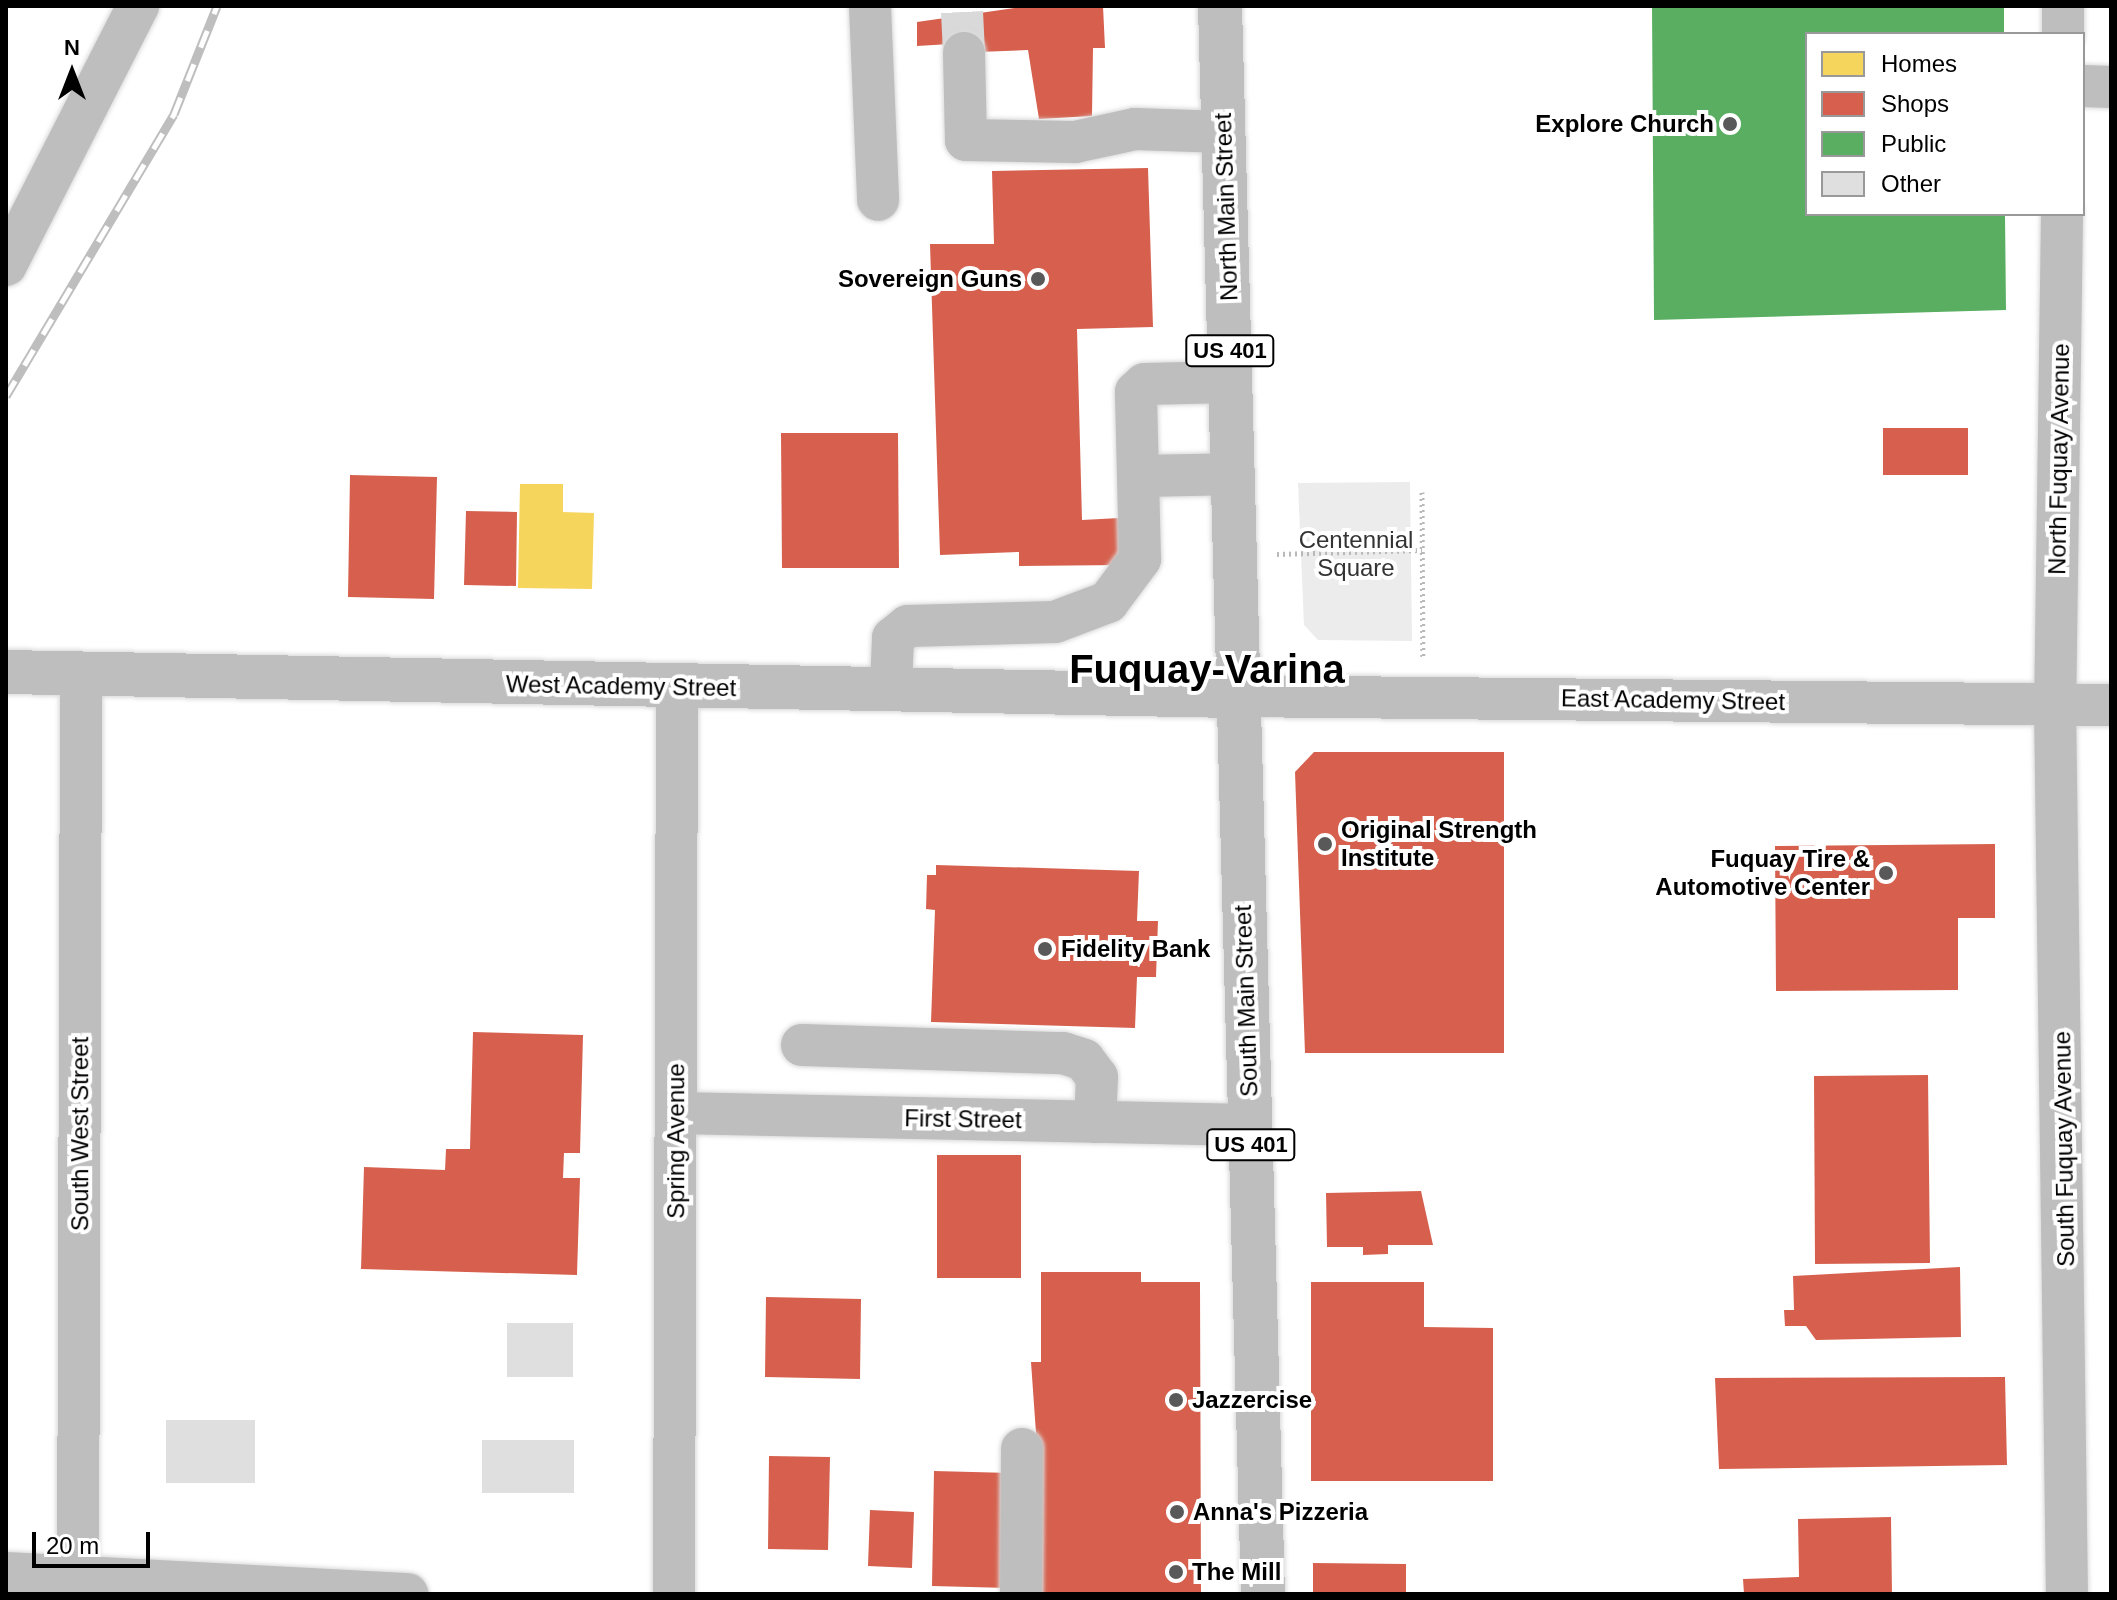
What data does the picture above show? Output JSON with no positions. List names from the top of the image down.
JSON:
{
  "streets": {
    "main road": [
      "North Main Street",
      "US 401",
      "West Academy Street",
      "South Main Street"
    ],
    "street": [
      "North Fuquay Avenue",
      "East Academy Street",
      "First Street",
      "South West Street",
      "Spring Avenue",
      "South Fuquay Avenue"
    ]
  },
  "crossings": [
    ["North Main Street", "West Academy Street"],
    ["North Main Street", "East Academy Street"],
    ["North Main Street", "South Main Street"],
    ["North Fuquay Avenue", "East Academy Street"],
    ["North Fuquay Avenue", "South Fuquay Avenue"],
    ["West Academy Street", "East Academy Street"],
    ["West Academy Street", "South Main Street"],
    ["West Academy Street", "South West Street"],
    ["West Academy Street", "Spring Avenue"],
    ["East Academy Street", "South Main Street"],
    ["East Academy Street", "South Fuquay Avenue"],
    ["South Main Street", "First Street"],
    ["First Street", "Spring Avenue"]
  ],
  "districts": ["Fuquay-Varina"],
  "parks": ["Centennial Square"],
  "places": [
    "Explore Church",
    "Sovereign Guns",
    "Original Strength Institute",
    "Fuquay Tire & Automotive Center",
    "Fidelity Bank",
    "Jazzercise",
    "Anna's Pizzeria",
    "The Mill"
  ],
  "legend": [
    "Homes",
    "Shops",
    "Public",
    "Other"
  ],
  "scale_bar": "20 m",
  "north": "top"
}
